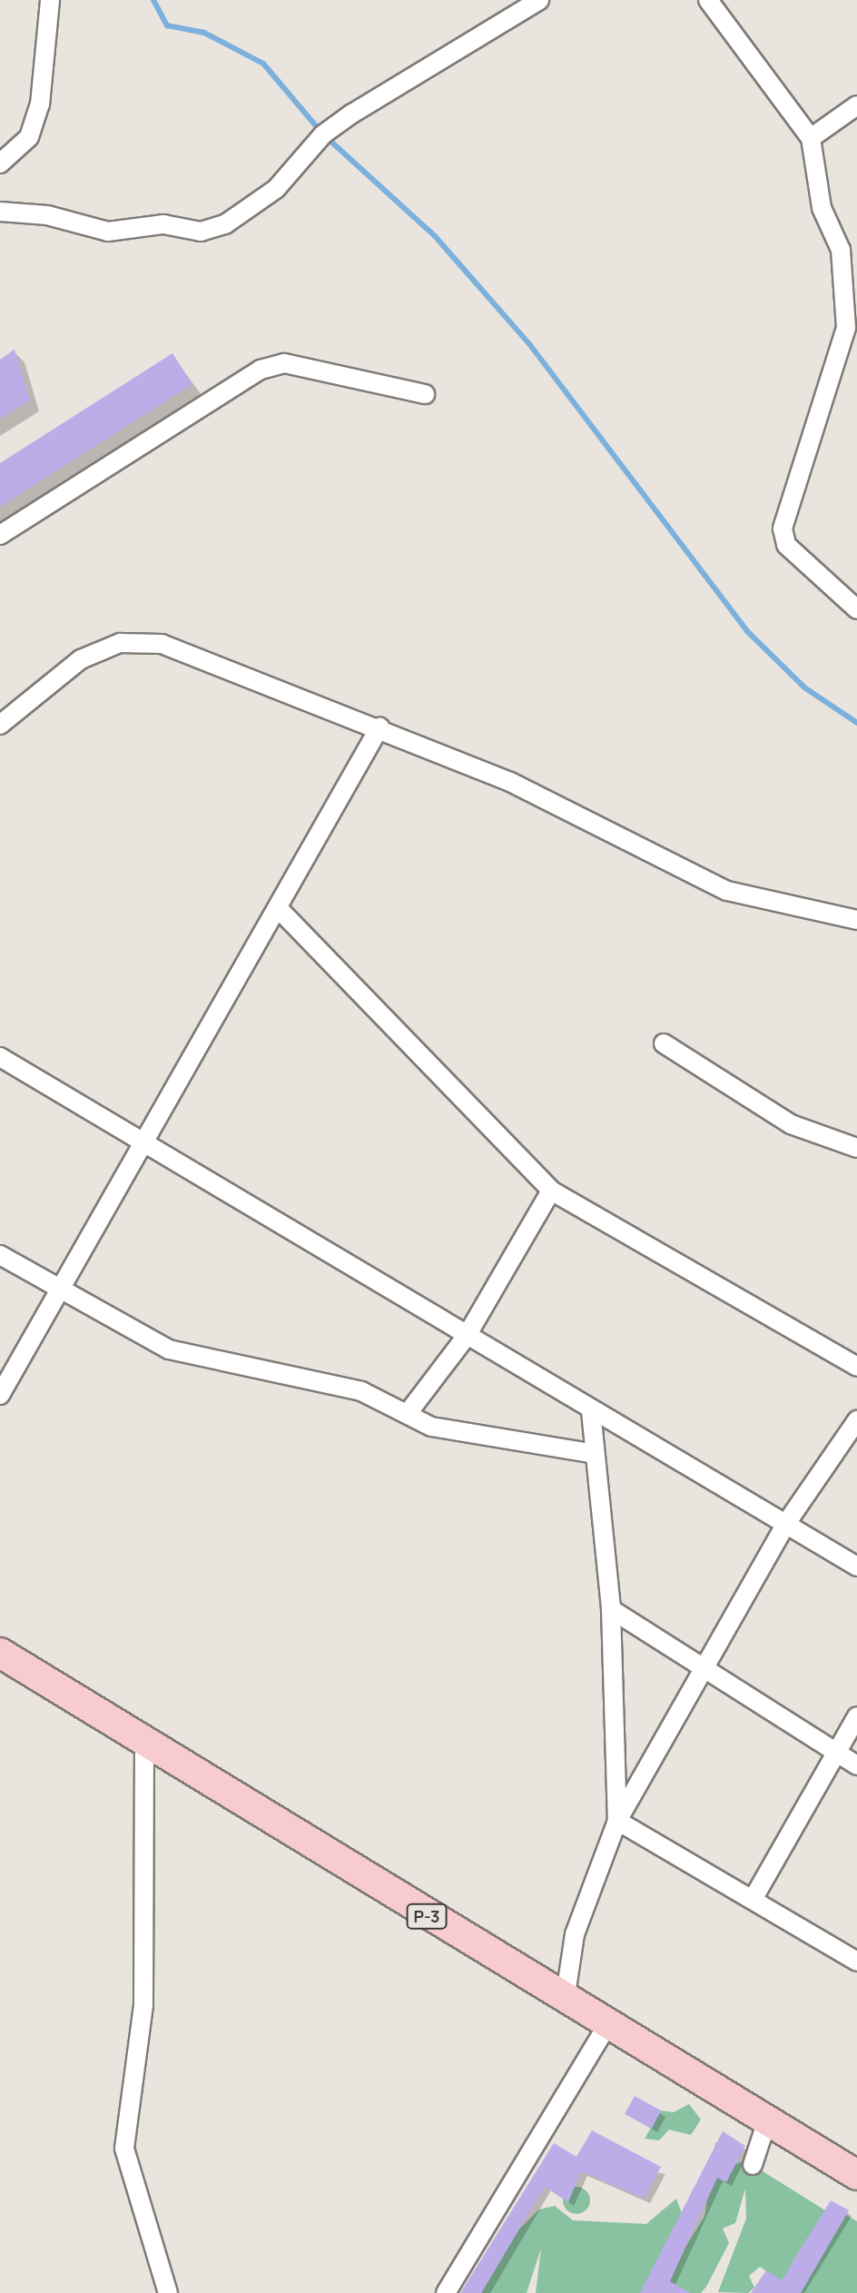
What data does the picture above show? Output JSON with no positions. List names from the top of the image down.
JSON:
{
  "streets": {
    "highway": ["P-3"]
  }
}
